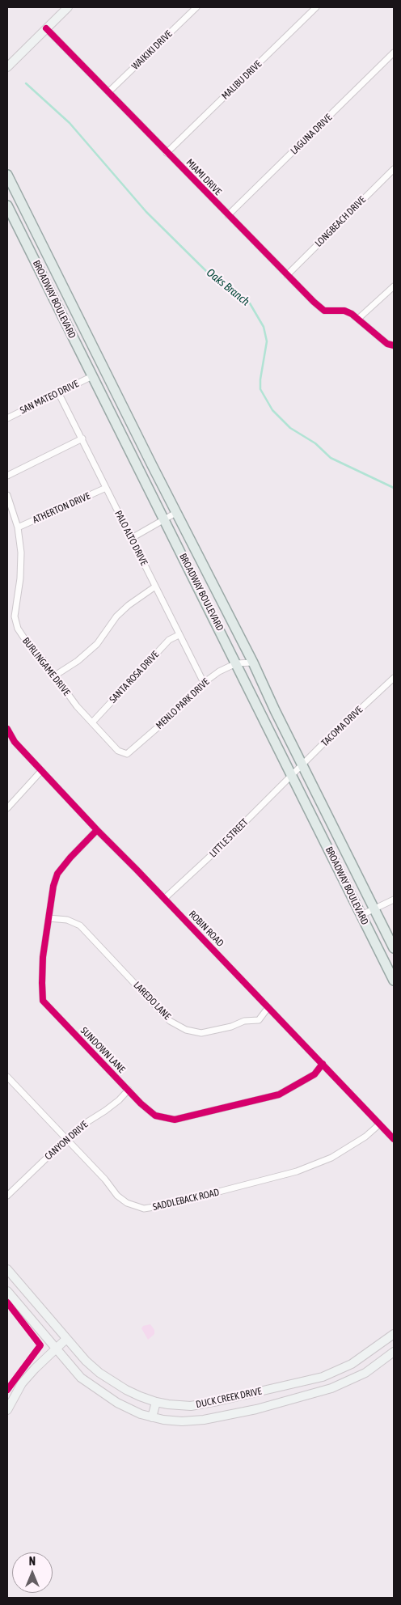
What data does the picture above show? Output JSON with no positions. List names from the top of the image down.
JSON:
{
  "streets": {
    "main road": ["BROADWAY BOULEVARD", "DUCK CREEK DRIVE"],
    "street": [
      "WAIKIKI DRIVE",
      "MALIBU DRIVE",
      "LAGUNA DRIVE",
      "MIAMI DRIVE",
      "LONGBEACH DRIVE",
      "SAN MATEO DRIVE",
      "ATHERTON DRIVE",
      "PALO ALTO DRIVE",
      "BURLINGAME DRIVE",
      "SANTA ROSA DRIVE",
      "MENLO PARK DRIVE",
      "TACOMA DRIVE",
      "LITTLE STREET",
      "ROBIN ROAD",
      "LAREDO LANE",
      "SUNDOWN LANE",
      "CANYON DRIVE",
      "SADDLEBACK ROAD"
    ]
  },
  "crossings": [
    ["WAIKIKI DRIVE", "MIAMI DRIVE"],
    ["MALIBU DRIVE", "MIAMI DRIVE"],
    ["LAGUNA DRIVE", "MIAMI DRIVE"],
    ["MIAMI DRIVE", "LONGBEACH DRIVE"],
    ["BROADWAY BOULEVARD", "SAN MATEO DRIVE"],
    ["BROADWAY BOULEVARD", "MENLO PARK DRIVE"],
    ["BROADWAY BOULEVARD", "TACOMA DRIVE"],
    ["BROADWAY BOULEVARD", "LITTLE STREET"],
    ["SAN MATEO DRIVE", "PALO ALTO DRIVE"],
    ["ATHERTON DRIVE", "PALO ALTO DRIVE"],
    ["ATHERTON DRIVE", "BURLINGAME DRIVE"],
    ["PALO ALTO DRIVE", "SANTA ROSA DRIVE"],
    ["PALO ALTO DRIVE", "MENLO PARK DRIVE"],
    ["BURLINGAME DRIVE", "SANTA ROSA DRIVE"],
    ["BURLINGAME DRIVE", "MENLO PARK DRIVE"],
    ["TACOMA DRIVE", "LITTLE STREET"],
    ["LITTLE STREET", "ROBIN ROAD"],
    ["ROBIN ROAD", "LAREDO LANE"],
    ["ROBIN ROAD", "SUNDOWN LANE"],
    ["ROBIN ROAD", "SADDLEBACK ROAD"],
    ["LAREDO LANE", "SUNDOWN LANE"],
    ["SUNDOWN LANE", "CANYON DRIVE"],
    ["CANYON DRIVE", "SADDLEBACK ROAD"]
  ],
  "water": ["Oaks Branch"],
  "north": "top"
}
